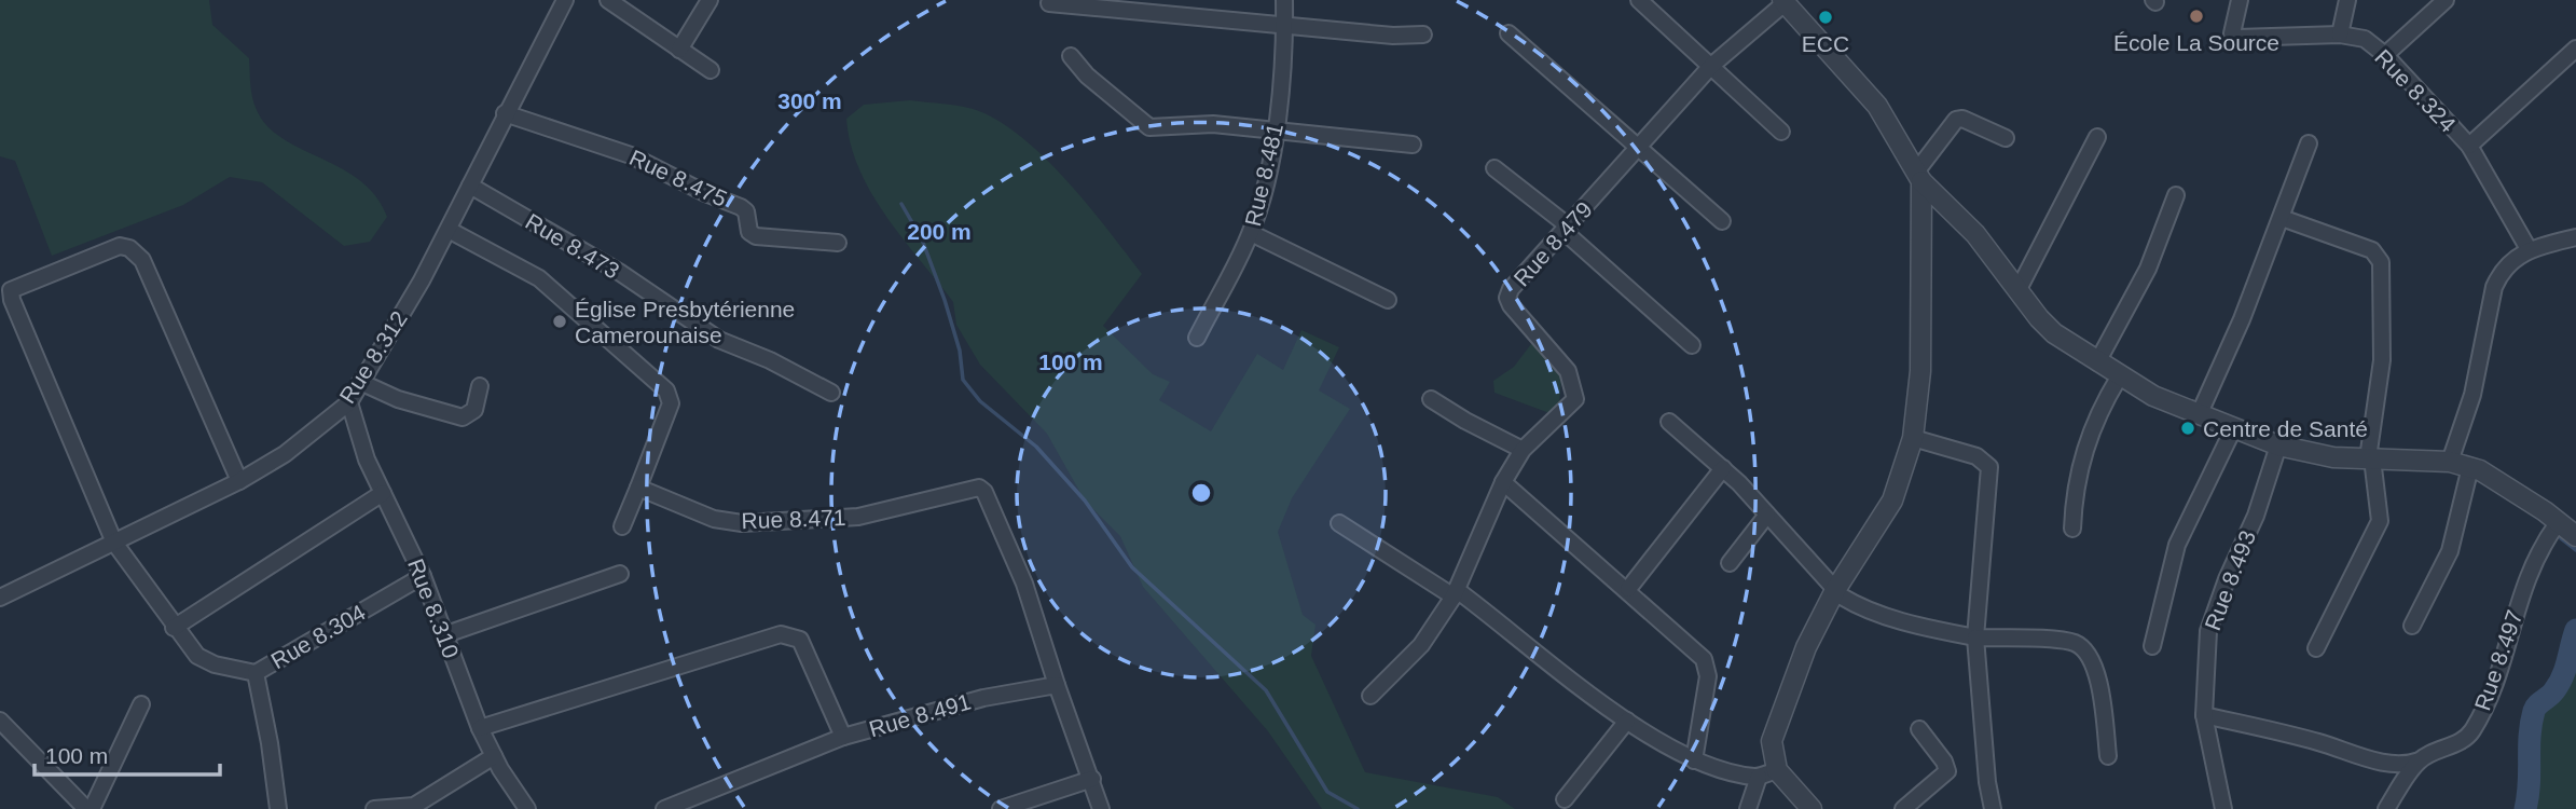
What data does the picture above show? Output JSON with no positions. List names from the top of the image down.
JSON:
{
  "streets": {
    "street": [
      "Rue 8.324",
      "Rue 8.481",
      "Rue 8.475",
      "Rue 8.479",
      "Rue 8.473",
      "Rue 8.312",
      "Rue 8.471",
      "Rue 8.493",
      "Rue 8.310",
      "Rue 8.304",
      "Rue 8.497",
      "Rue 8.491"
    ]
  },
  "crossings": [
    ["Rue 8.475", "Rue 8.312"],
    ["Rue 8.473", "Rue 8.312"],
    ["Rue 8.312", "Rue 8.310"],
    ["Rue 8.471", "Rue 8.491"],
    ["Rue 8.310", "Rue 8.304"]
  ],
  "places": [
    "École La Source",
    "ECC",
    "Église Presbytérienne Camerounaise",
    "Centre de Santé"
  ],
  "scale_bar": "100 m",
  "rings": ["300 m", "200 m", "100 m"]
}
